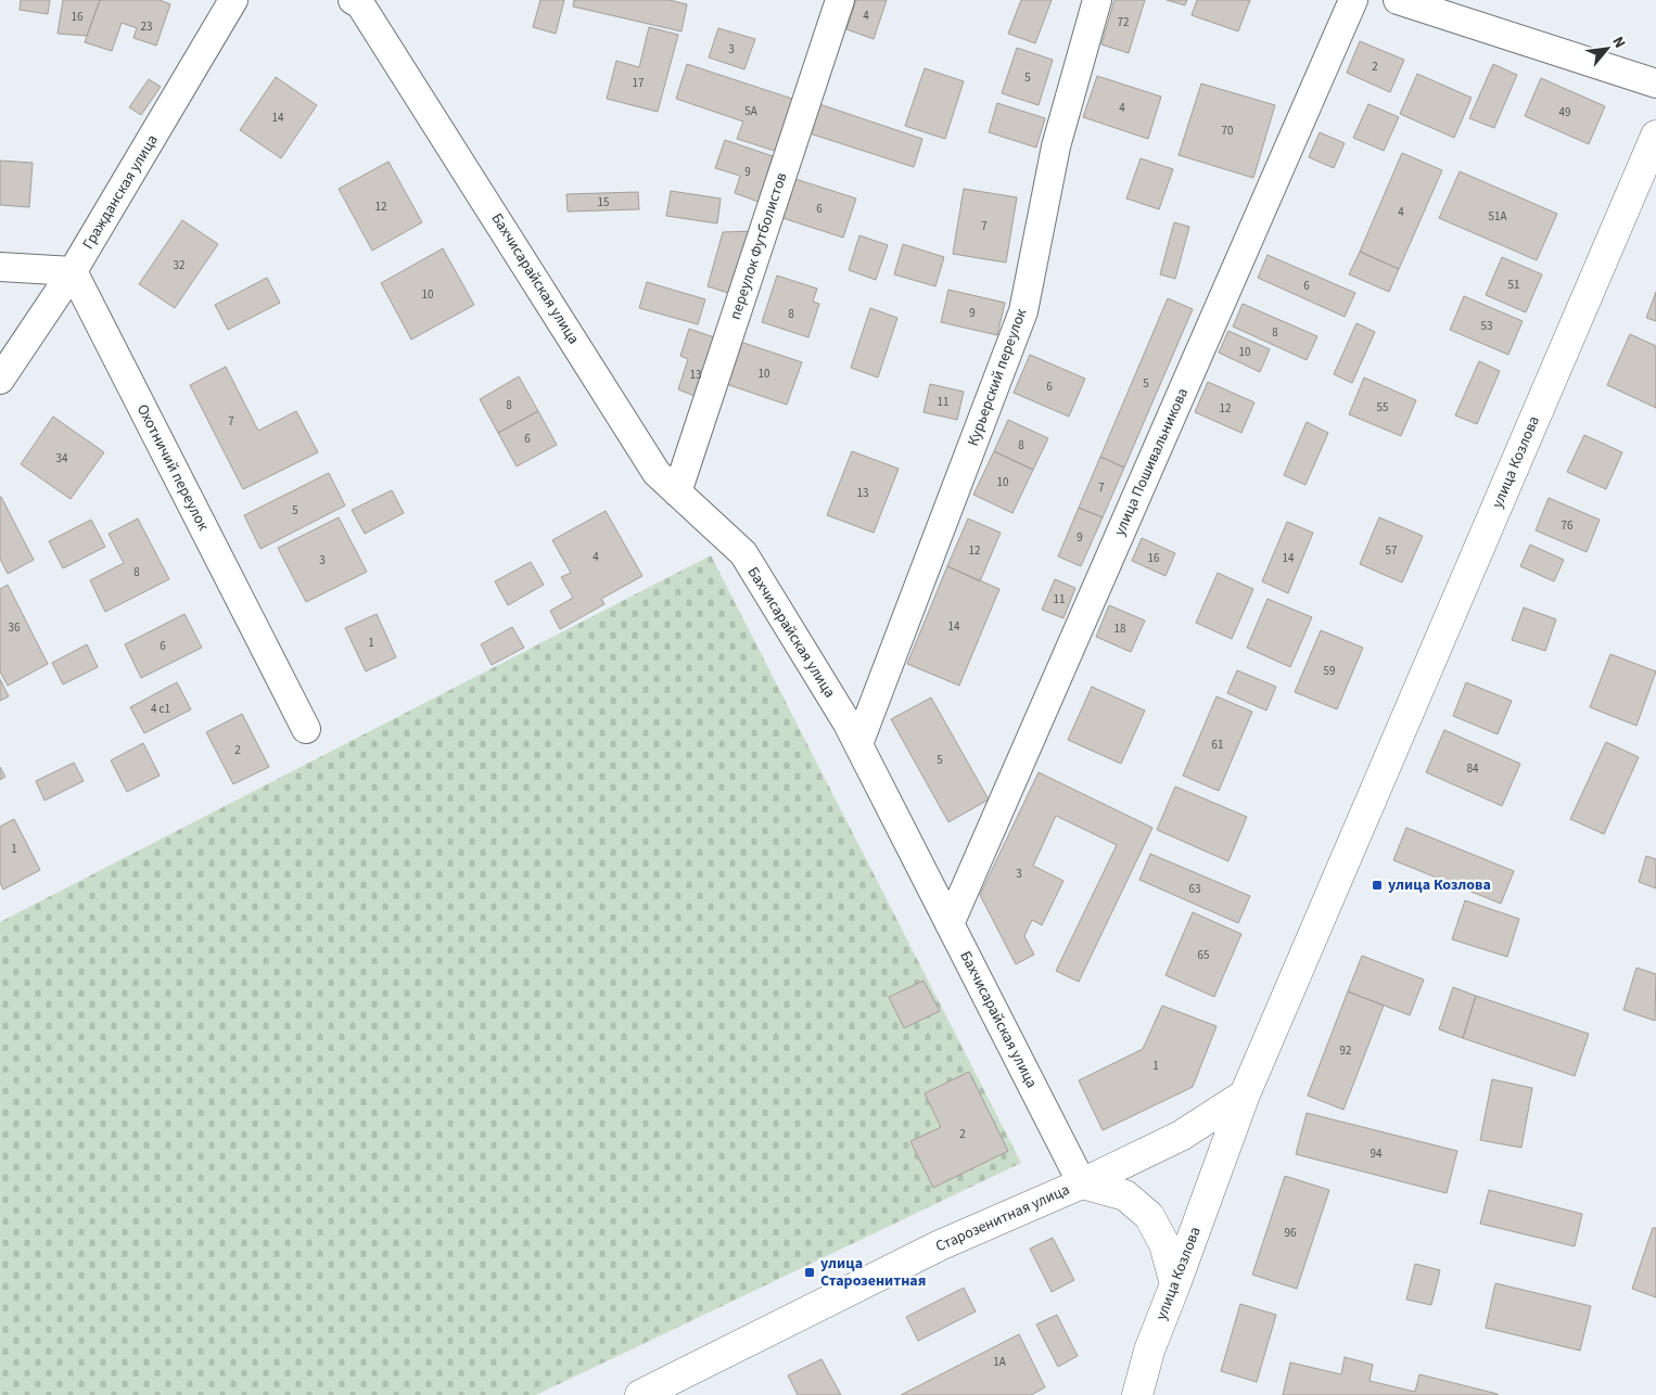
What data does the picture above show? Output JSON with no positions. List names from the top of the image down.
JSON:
{
  "streets": {
    "main road": ["улица Козлова", "Старозенитная улица"],
    "street": [
      "Гражданская улица",
      "переулок Футболистов",
      "Бахчисарайская улица",
      "Курьерский переулок",
      "улица Пошивальникова",
      "Охотничий переулок"
    ]
  },
  "crossings": [
    ["Гражданская улица", "Охотничий переулок"],
    ["переулок Футболистов", "Бахчисарайская улица"],
    ["Бахчисарайская улица", "Курьерский переулок"],
    ["Бахчисарайская улица", "улица Пошивальникова"],
    ["Бахчисарайская улица", "Старозенитная улица"],
    ["улица Козлова", "Старозенитная улица"]
  ],
  "places": {
    "transit": ["улица Козлова", "улица Старозенитная"]
  },
  "house_numbers": [
    "4",
    "16",
    "72",
    "23",
    "3",
    "2",
    "5",
    "17",
    "4",
    "5А",
    "49",
    "14",
    "70",
    "9",
    "15",
    "12",
    "6",
    "4",
    "51А",
    "7",
    "32",
    "51",
    "6",
    "10",
    "9",
    "8",
    "53",
    "8",
    "10",
    "10",
    "13",
    "5",
    "6",
    "11",
    "8",
    "55",
    "12",
    "7",
    "6",
    "8",
    "34",
    "10",
    "7",
    "13",
    "5",
    "76",
    "9",
    "12",
    "57",
    "4",
    "16",
    "14",
    "3",
    "8",
    "11",
    "14",
    "36",
    "18",
    "1",
    "6",
    "59",
    "4 с1",
    "61",
    "2",
    "5",
    "84",
    "1",
    "3",
    "63",
    "65",
    "92",
    "1",
    "2",
    "94",
    "96",
    "1А"
  ],
  "north": "top right"
}
